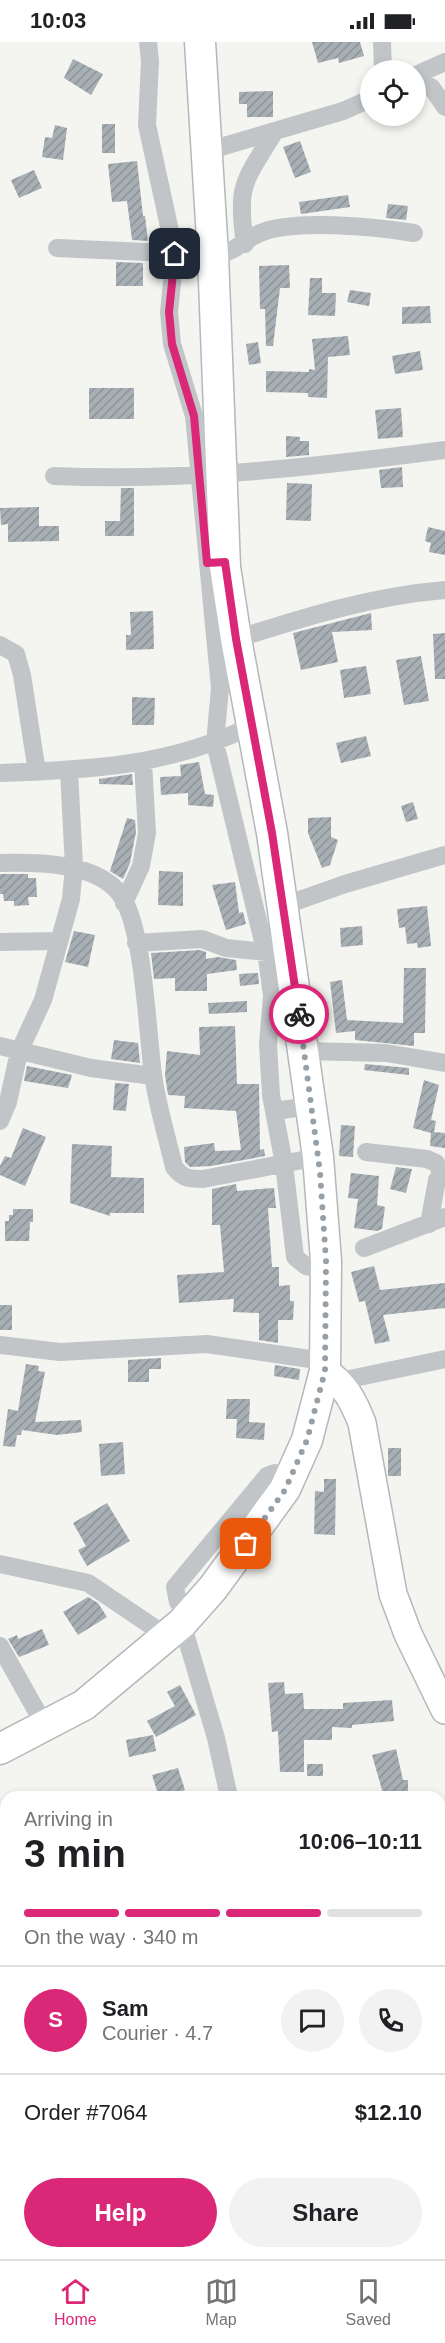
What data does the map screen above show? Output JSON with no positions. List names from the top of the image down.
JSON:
{
  "page": {
    "status": "10:03",
    "heading": ["3 min", "Arriving in", "10:06–10:11"],
    "panel": [
      "Sam",
      "Courier · 4.7",
      "Order #7064",
      "$12.10"
    ],
    "bar": "On the way · 340 m",
    "round": "S",
    "buttons": ["Help", "Share"],
    "tabs": ["Home", "Map", "Saved"]
  }
}
